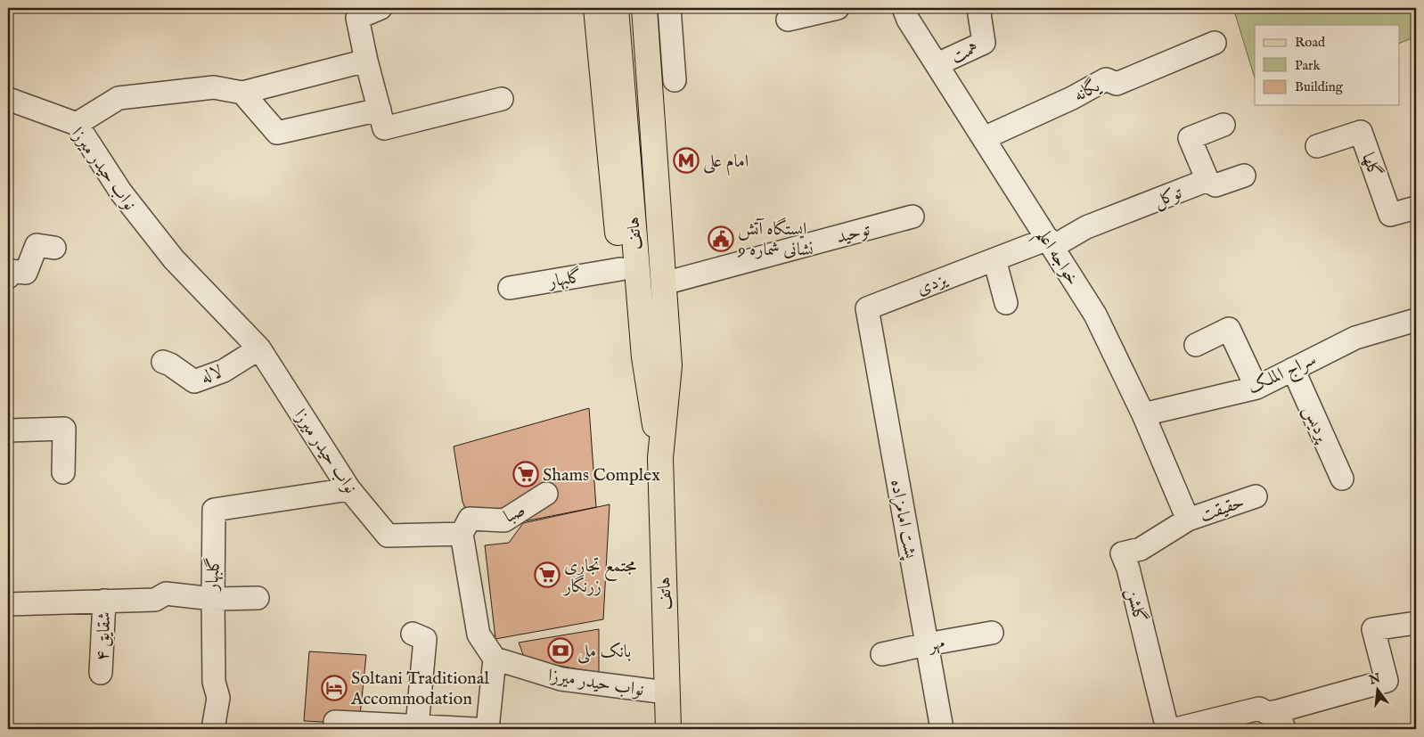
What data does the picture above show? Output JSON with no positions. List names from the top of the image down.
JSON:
{
  "streets": {
    "main road": ["هاتف"],
    "street": [
      "همت",
      "یگانه",
      "گلها",
      "نواب حیدر میرزا",
      "توکل",
      "توحید",
      "خواجه اعلم",
      "گلبهار",
      "یزدی",
      "سراج الملک",
      "لاله",
      "پردیس",
      "حقیقت",
      "صبا",
      "پشت امامزاده",
      "گلشن",
      "شقایق ۴",
      "مهر"
    ]
  },
  "crossings": [
    ["همت", "خواجه اعلم"],
    ["یگانه", "خواجه اعلم"],
    ["نواب حیدر میرزا", "هاتف"],
    ["نواب حیدر میرزا", "گلبهار"],
    ["نواب حیدر میرزا", "لاله"],
    ["نواب حیدر میرزا", "صبا"],
    ["توکل", "خواجه اعلم"],
    ["توکل", "یزدی"],
    ["توحید", "هاتف"],
    ["خواجه اعلم", "یزدی"],
    ["خواجه اعلم", "سراج الملک"],
    ["خواجه اعلم", "حقیقت"],
    ["خواجه اعلم", "گلشن"],
    ["گلبهار", "شقایق ۴"],
    ["یزدی", "پشت امامزاده"],
    ["سراج الملک", "پردیس"],
    ["حقیقت", "گلشن"],
    ["پشت امامزاده", "مهر"]
  ],
  "places": {
    "metro station": ["امام علی"],
    "public building": ["ایستگاه آتش نشانی شماره 9"],
    "supermarket": ["Shams Complex", "مجتمع تجاری زرنگار"],
    "bank": ["بانک ملی"],
    "hotel": ["Soltani Traditional Accommodation"]
  },
  "legend": ["Road", "Park", "Building"],
  "north": "top"
}
